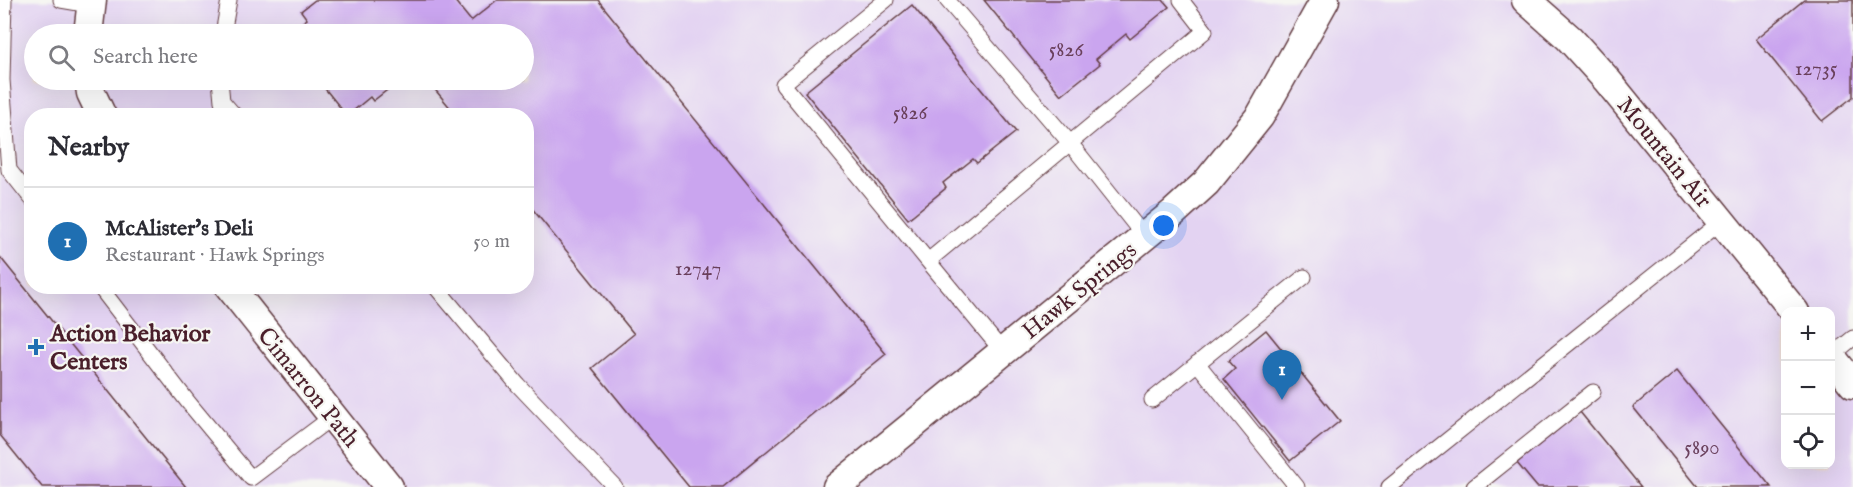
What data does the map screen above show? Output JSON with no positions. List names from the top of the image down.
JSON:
{
  "streets": {
    "street": ["Mountain Air", "Hawk Springs", "Cimarron Path"]
  },
  "places": {
    "health": ["Action Behavior Centers"]
  },
  "house_numbers": [
    "5826",
    "12735",
    "5826",
    "12747",
    "5890"
  ],
  "page": {
    "search": "Search here",
    "heading": "Nearby",
    "list": [
      {
        "mark": "1",
        "name": "McAlister's Deli",
        "note": "Restaurant · Hawk Springs",
        "value": "50 m"
      }
    ],
    "map_buttons": ["+", "−"],
    "pins": "1"
  }
}
